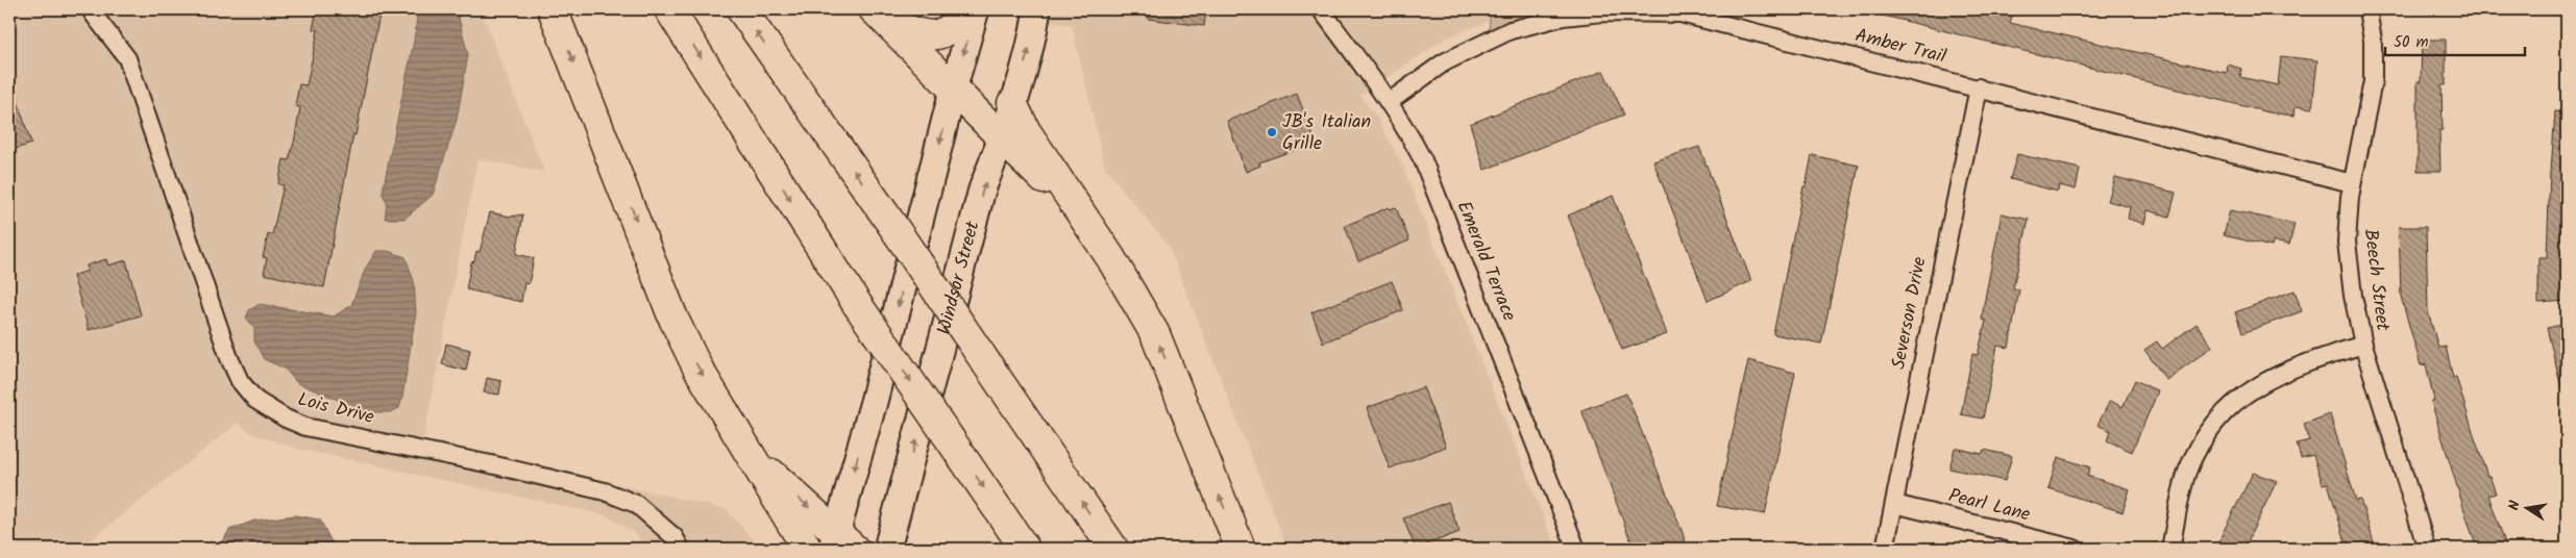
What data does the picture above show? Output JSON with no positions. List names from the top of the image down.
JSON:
{
  "streets": {
    "main road": ["Windsor Street"],
    "street": [
      "Amber Trail",
      "Emerald Terrace",
      "Beech Street",
      "Severson Drive",
      "Lois Drive",
      "Pearl Lane"
    ]
  },
  "crossings": [
    ["Amber Trail", "Emerald Terrace"],
    ["Amber Trail", "Beech Street"],
    ["Amber Trail", "Severson Drive"],
    ["Severson Drive", "Pearl Lane"]
  ],
  "places": ["JB's Italian Grille"],
  "scale_bar": "50 m",
  "north": "left"
}
